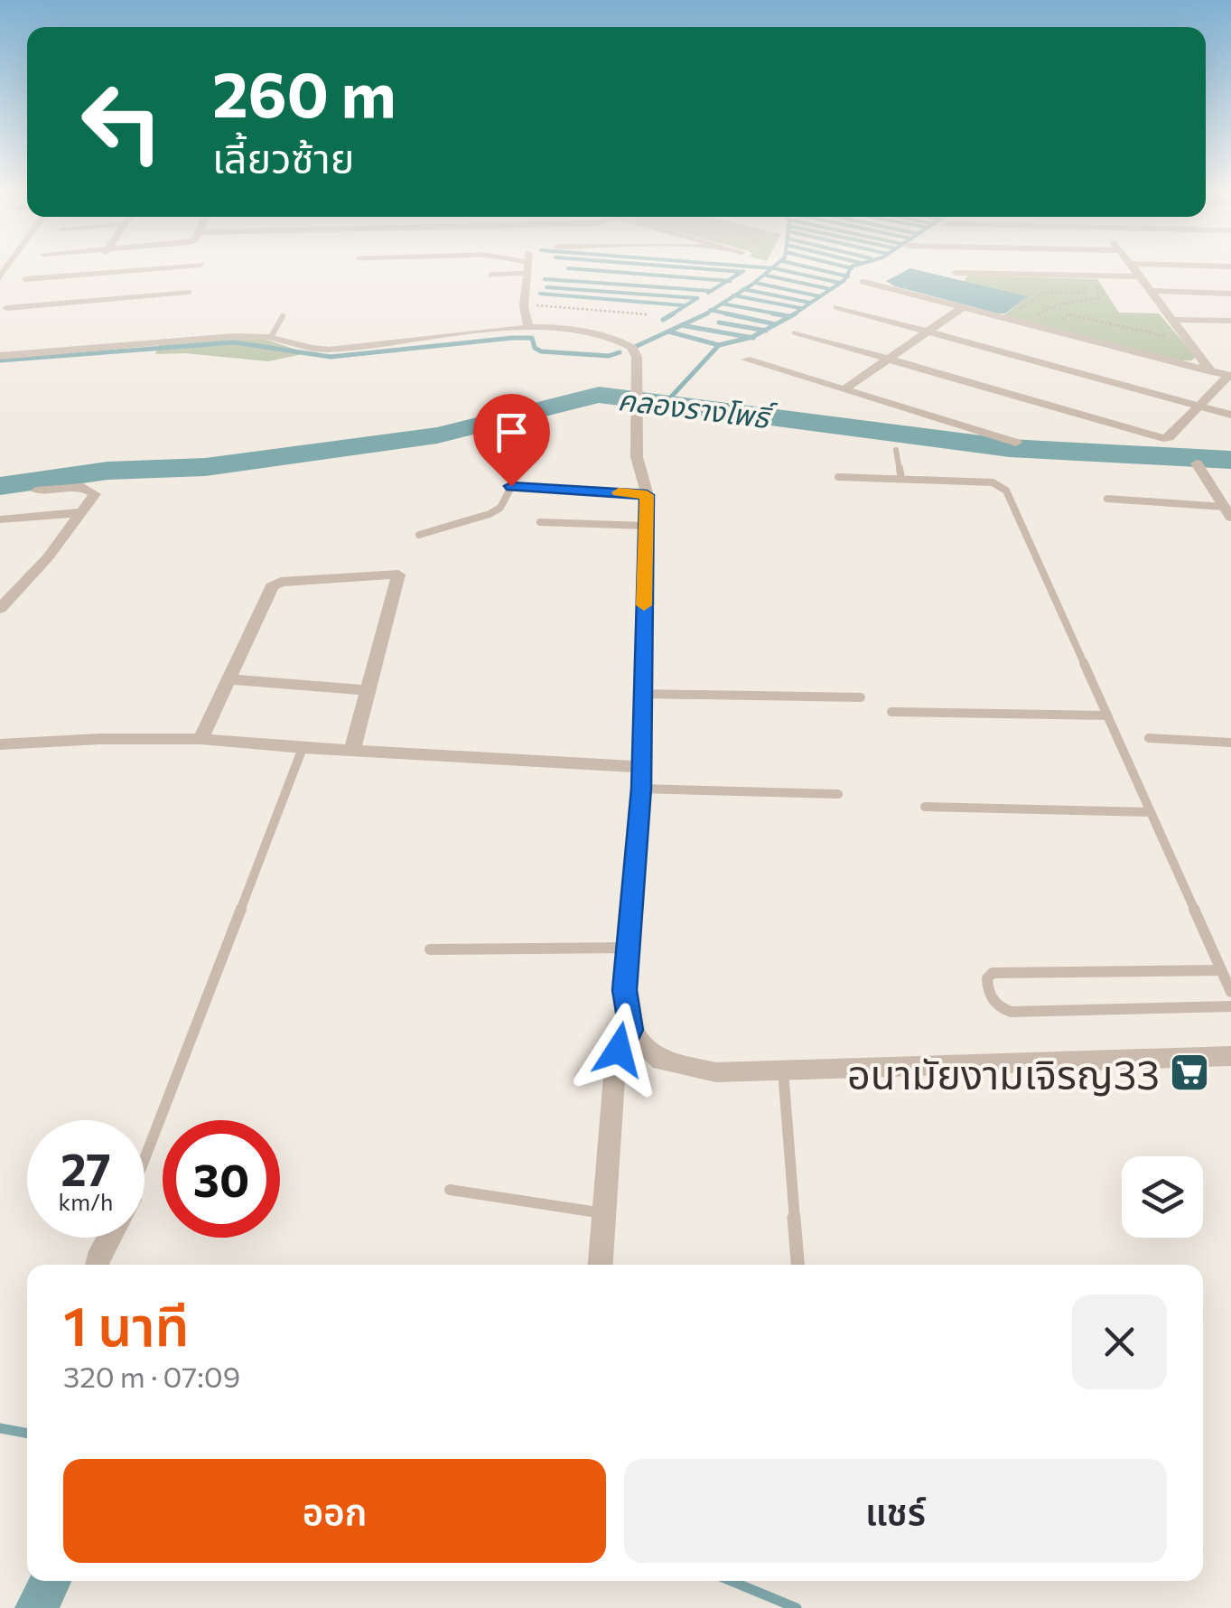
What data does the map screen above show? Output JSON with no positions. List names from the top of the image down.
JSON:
{
  "water": ["คลองรางโพธิ์"],
  "places": {
    "supermarket": ["อนามัยงามเจิรญ33"]
  },
  "page": {
    "turn": ["260 m", "เลี้ยวซ้าย"],
    "speed": "27 km/h",
    "limit": "30",
    "heading": ["1 นาที", "320 m · 07:09"],
    "buttons": ["ออก", "แชร์"]
  }
}
